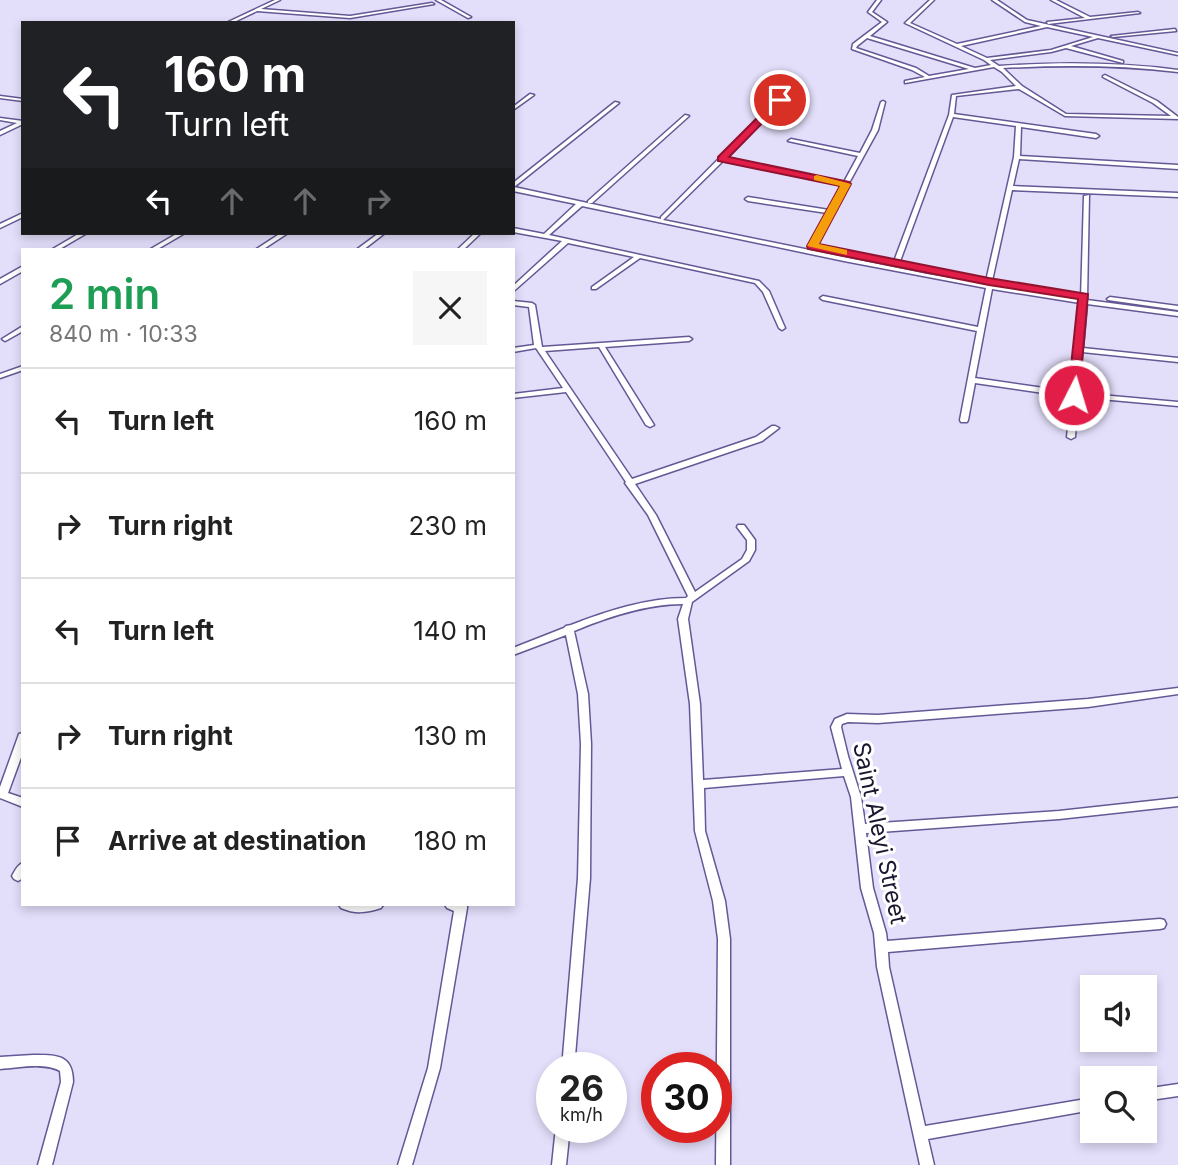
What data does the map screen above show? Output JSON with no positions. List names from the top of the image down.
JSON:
{
  "streets": {
    "street": ["Saint Aleyi Street"]
  },
  "page": {
    "turn": ["160 m", "Turn left"],
    "heading": ["2 min", "840 m · 10:33"],
    "list": [
      {
        "name": "Turn left",
        "value": "160 m"
      },
      {
        "name": "Turn right",
        "value": "230 m"
      },
      {
        "name": "Turn left",
        "value": "140 m"
      },
      {
        "name": "Turn right",
        "value": "130 m"
      },
      {
        "name": "Arrive at destination",
        "value": "180 m"
      }
    ],
    "speed": "26 km/h",
    "limit": "30"
  }
}
